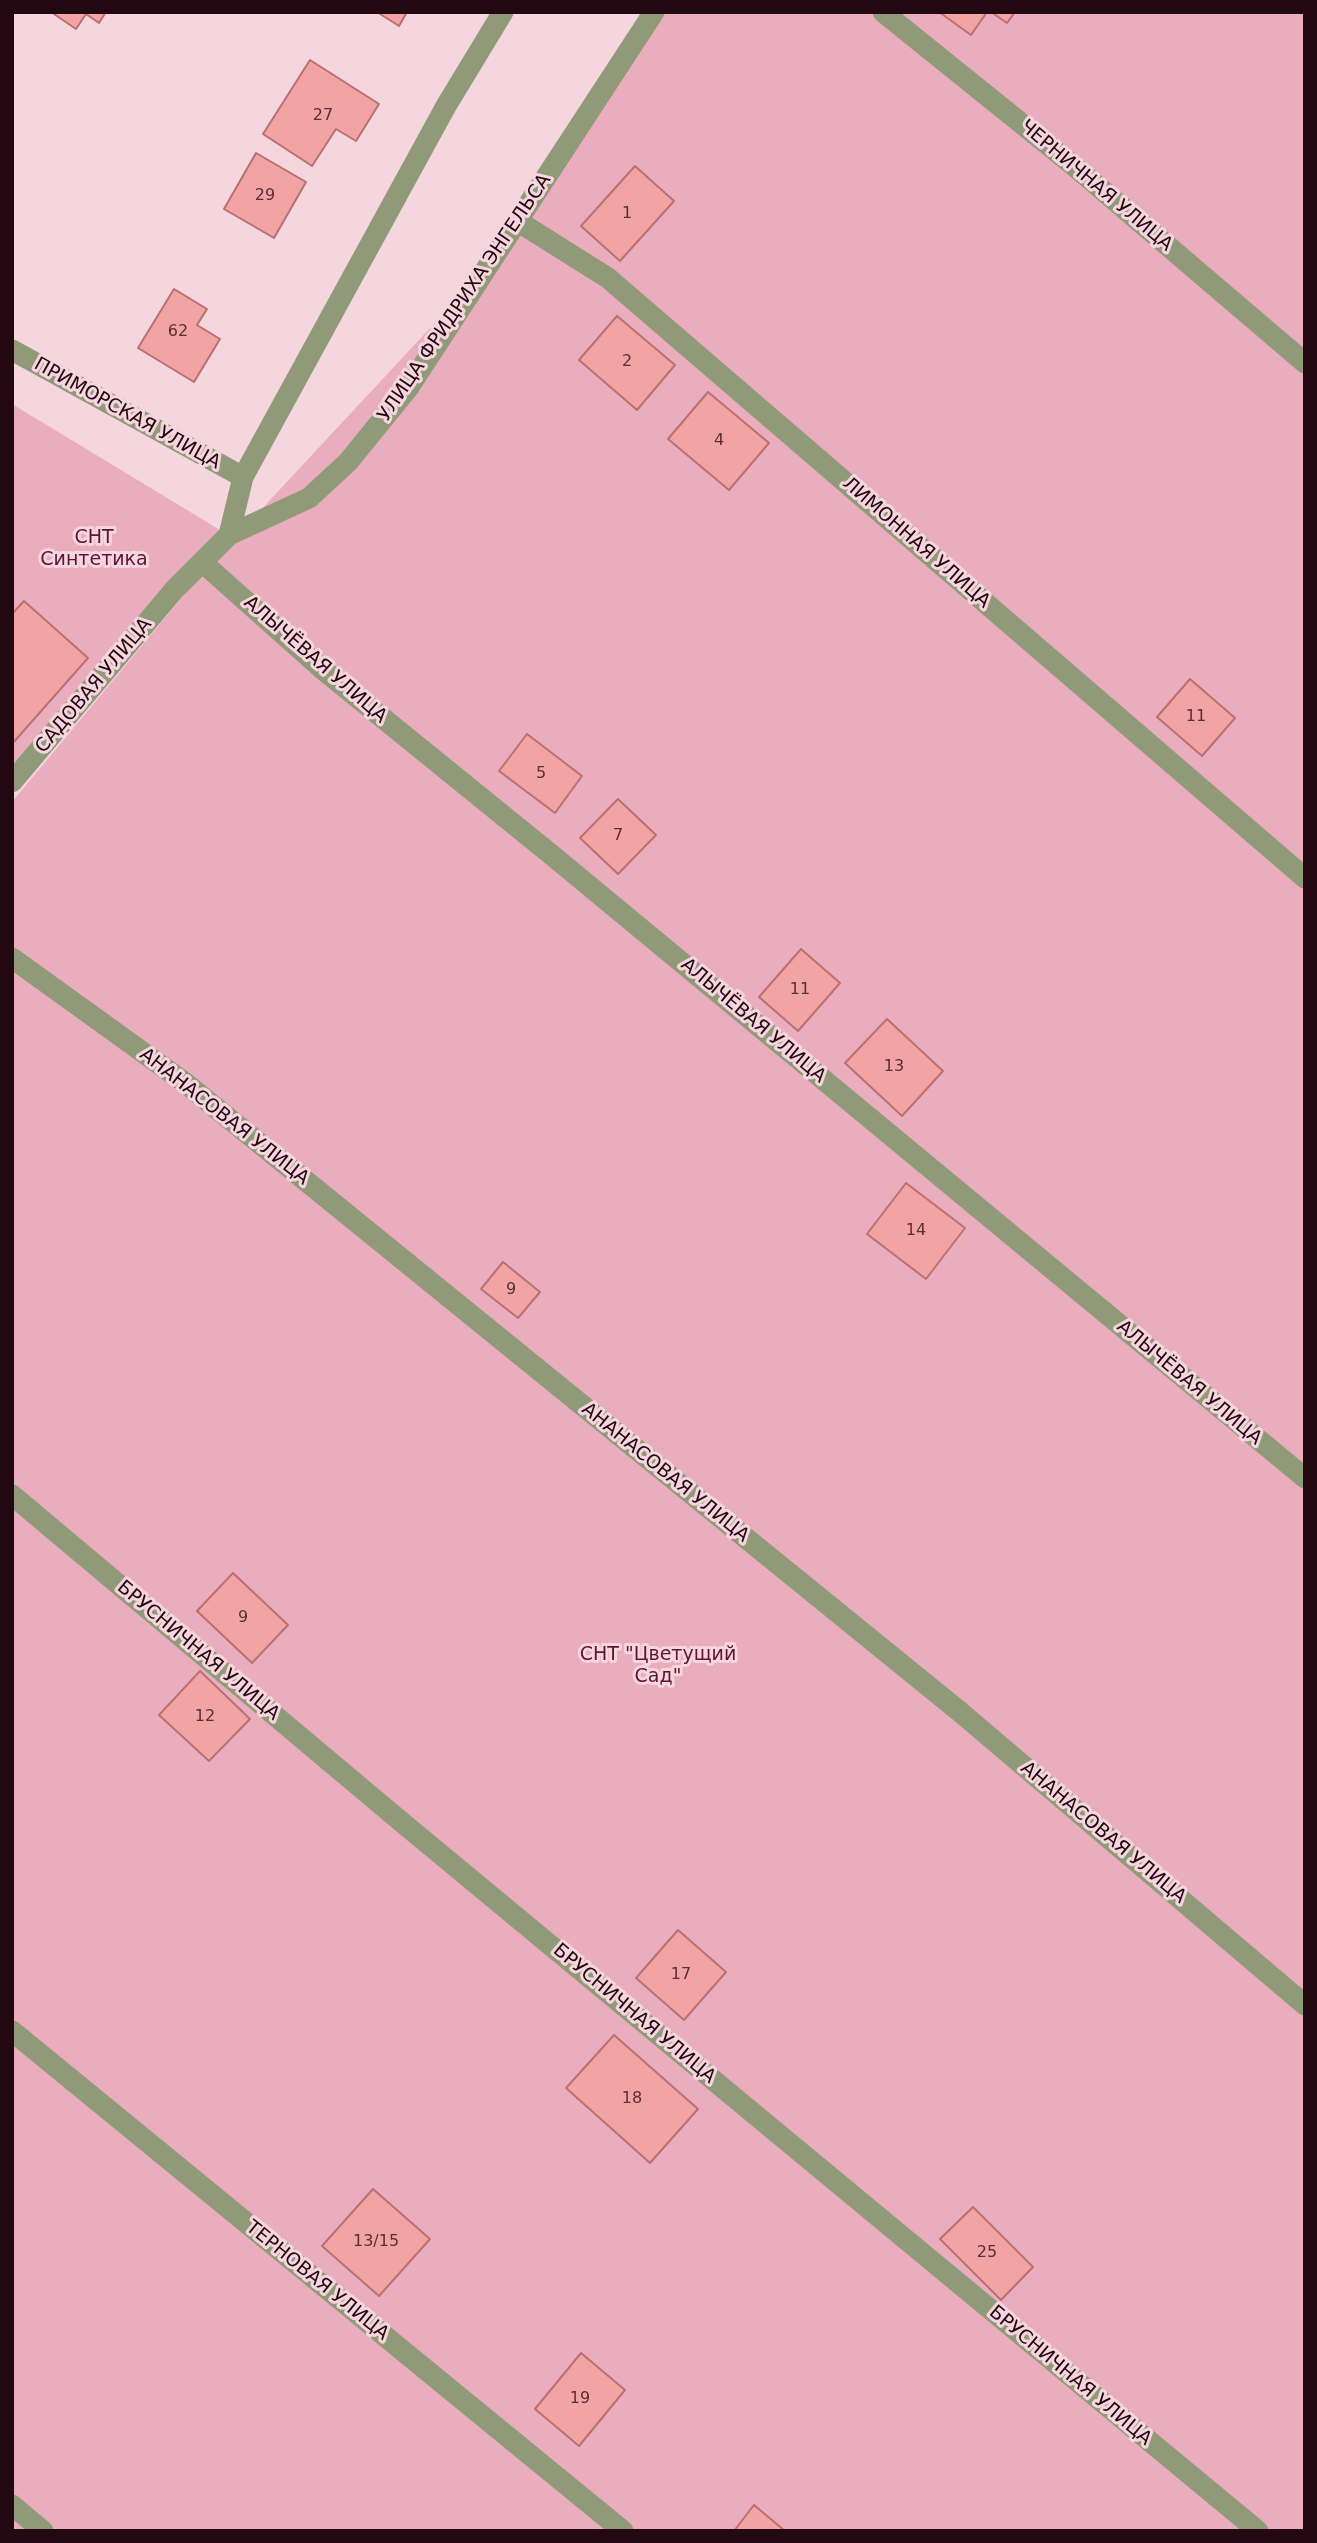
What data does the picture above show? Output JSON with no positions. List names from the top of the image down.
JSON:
{
  "streets": {
    "street": [
      "ЧЕРНИЧНАЯ УЛИЦА",
      "УЛИЦА ФРИДРИХА ЭНГЕЛЬСА",
      "ПРИМОРСКАЯ УЛИЦА",
      "ЛИМОННАЯ УЛИЦА",
      "АЛЫЧЁВАЯ УЛИЦА",
      "САДОВАЯ УЛИЦА",
      "АНАНАСОВАЯ УЛИЦА",
      "БРУСНИЧНАЯ УЛИЦА",
      "ТЕРНОВАЯ УЛИЦА"
    ]
  },
  "crossings": [
    ["УЛИЦА ФРИДРИХА ЭНГЕЛЬСА", "ЛИМОННАЯ УЛИЦА"],
    ["УЛИЦА ФРИДРИХА ЭНГЕЛЬСА", "АЛЫЧЁВАЯ УЛИЦА"],
    ["УЛИЦА ФРИДРИХА ЭНГЕЛЬСА", "САДОВАЯ УЛИЦА"]
  ],
  "parks": ["СНТ Синтетика", "СНТ \"Цветущий Сад\""],
  "house_numbers": [
    "27",
    "29",
    "1",
    "62",
    "2",
    "4",
    "11",
    "5",
    "7",
    "11",
    "13",
    "14",
    "9",
    "9",
    "12",
    "17",
    "18",
    "13/15",
    "25",
    "19"
  ]
}
